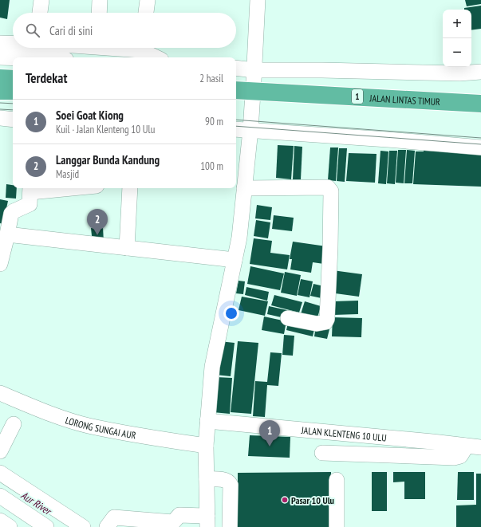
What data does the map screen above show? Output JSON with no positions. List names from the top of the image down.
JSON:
{
  "streets": {
    "highway": ["1", "JALAN LINTAS TIMUR"],
    "street": ["LORONG SUNGAI AUR", "JALAN KLENTENG 10 ULU"]
  },
  "water": ["Aur River"],
  "places": ["Pasar 10 Ulu"],
  "page": {
    "map_buttons": ["+", "−"],
    "search": "Cari di sini",
    "heading": ["Terdekat", "2 hasil"],
    "list": [
      {
        "mark": "1",
        "name": "Soei Goat Kiong",
        "note": "Kuil · Jalan Klenteng 10 Ulu",
        "value": "90 m"
      },
      {
        "mark": "2",
        "name": "Langgar Bunda Kandung",
        "note": "Masjid",
        "value": "100 m"
      }
    ],
    "pins": ["2", "1"]
  }
}
